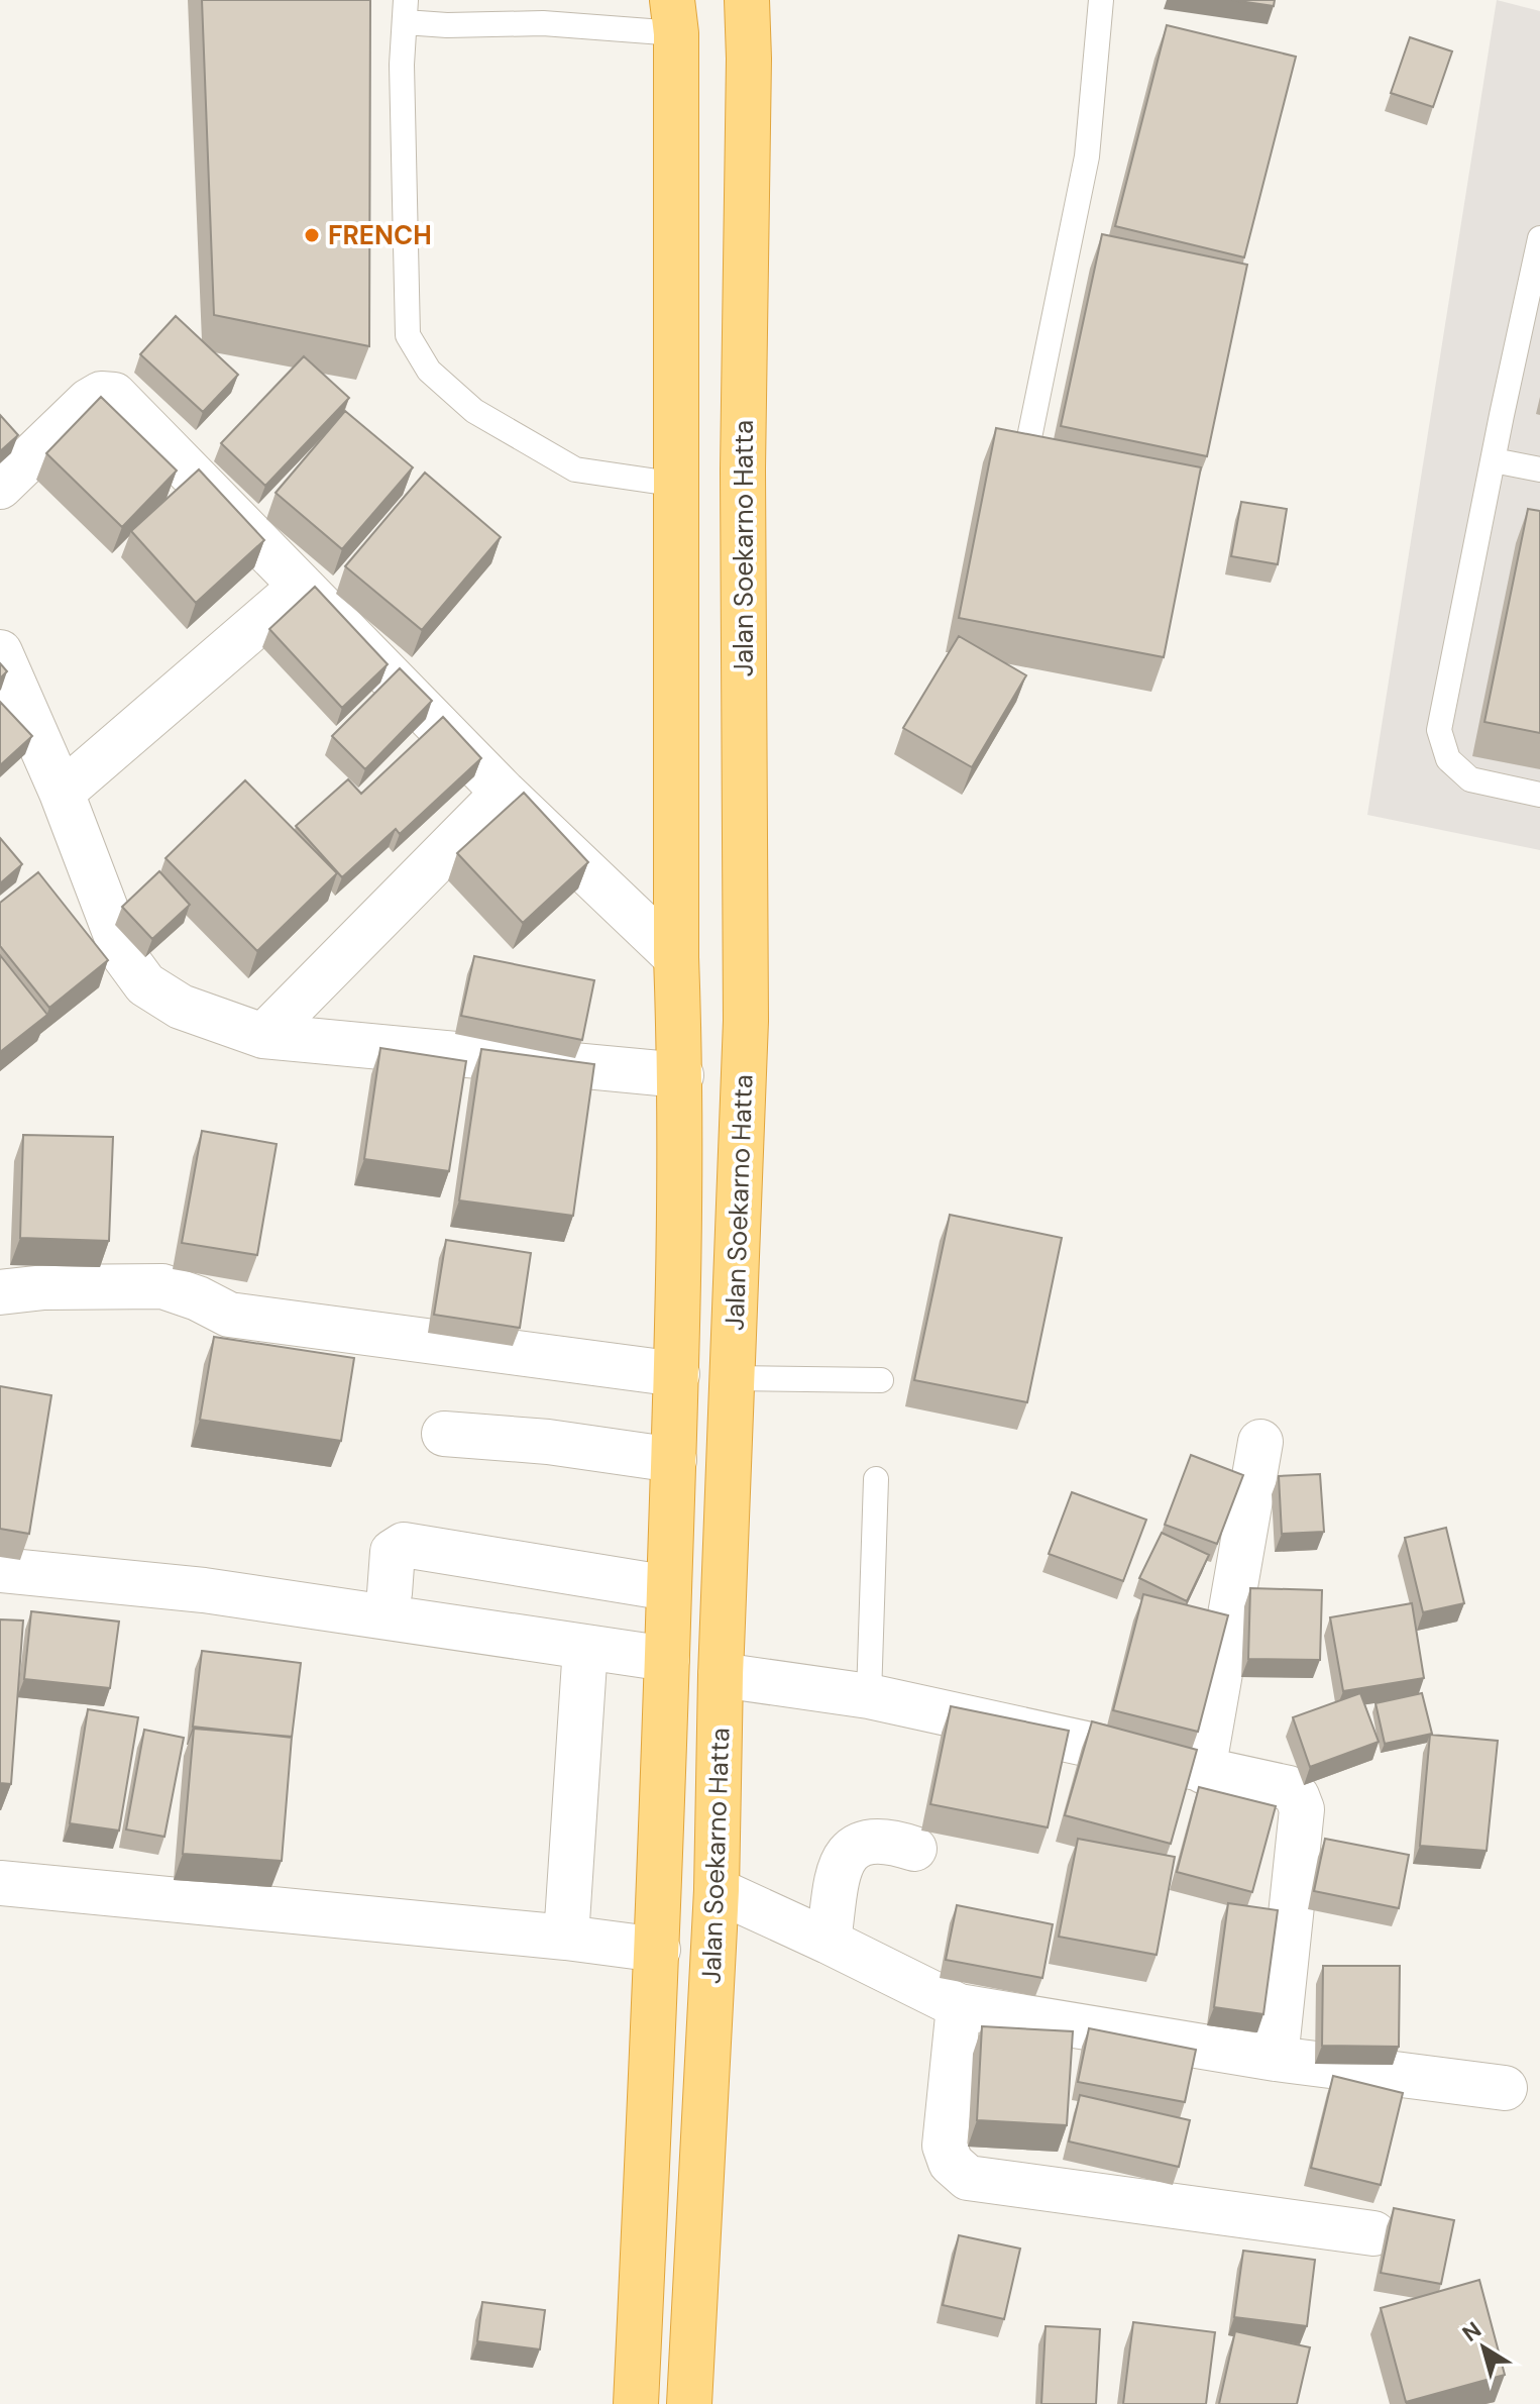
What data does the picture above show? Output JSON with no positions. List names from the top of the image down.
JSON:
{
  "streets": {
    "highway": ["Jalan Soekarno Hatta"]
  },
  "places": ["FRENCH"],
  "north": "top left"
}
